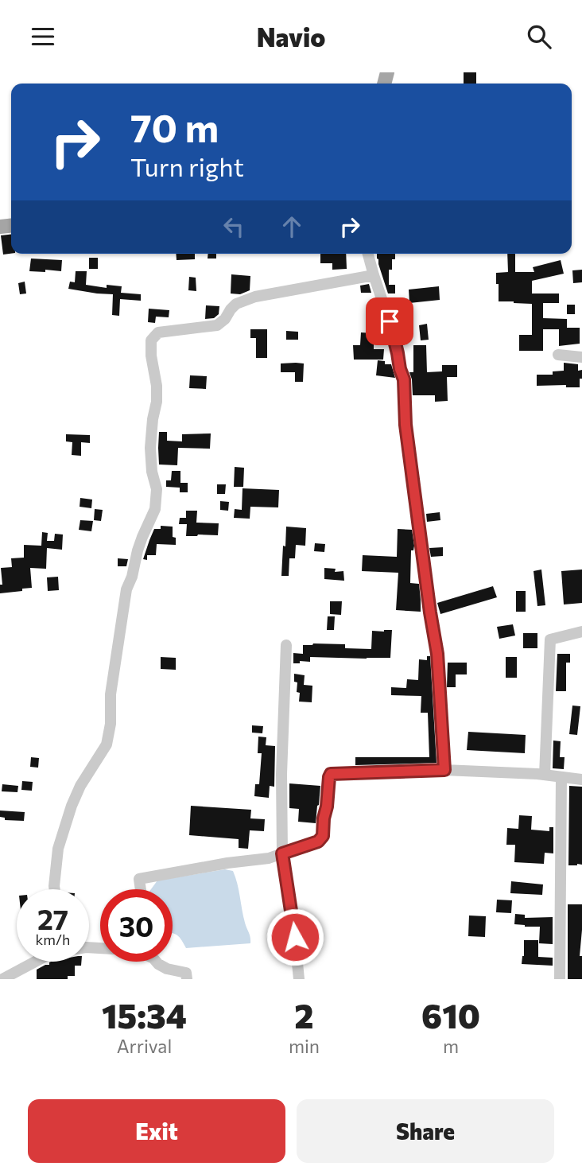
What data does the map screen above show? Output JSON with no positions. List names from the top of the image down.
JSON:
{
  "page": {
    "header": "Navio",
    "turn": ["70 m", "Turn right"],
    "speed": "27 km/h",
    "limit": "30",
    "eta": [
      "15:34",
      "Arrival",
      "2",
      "min",
      "610",
      "m"
    ],
    "buttons": ["Exit", "Share"]
  }
}
